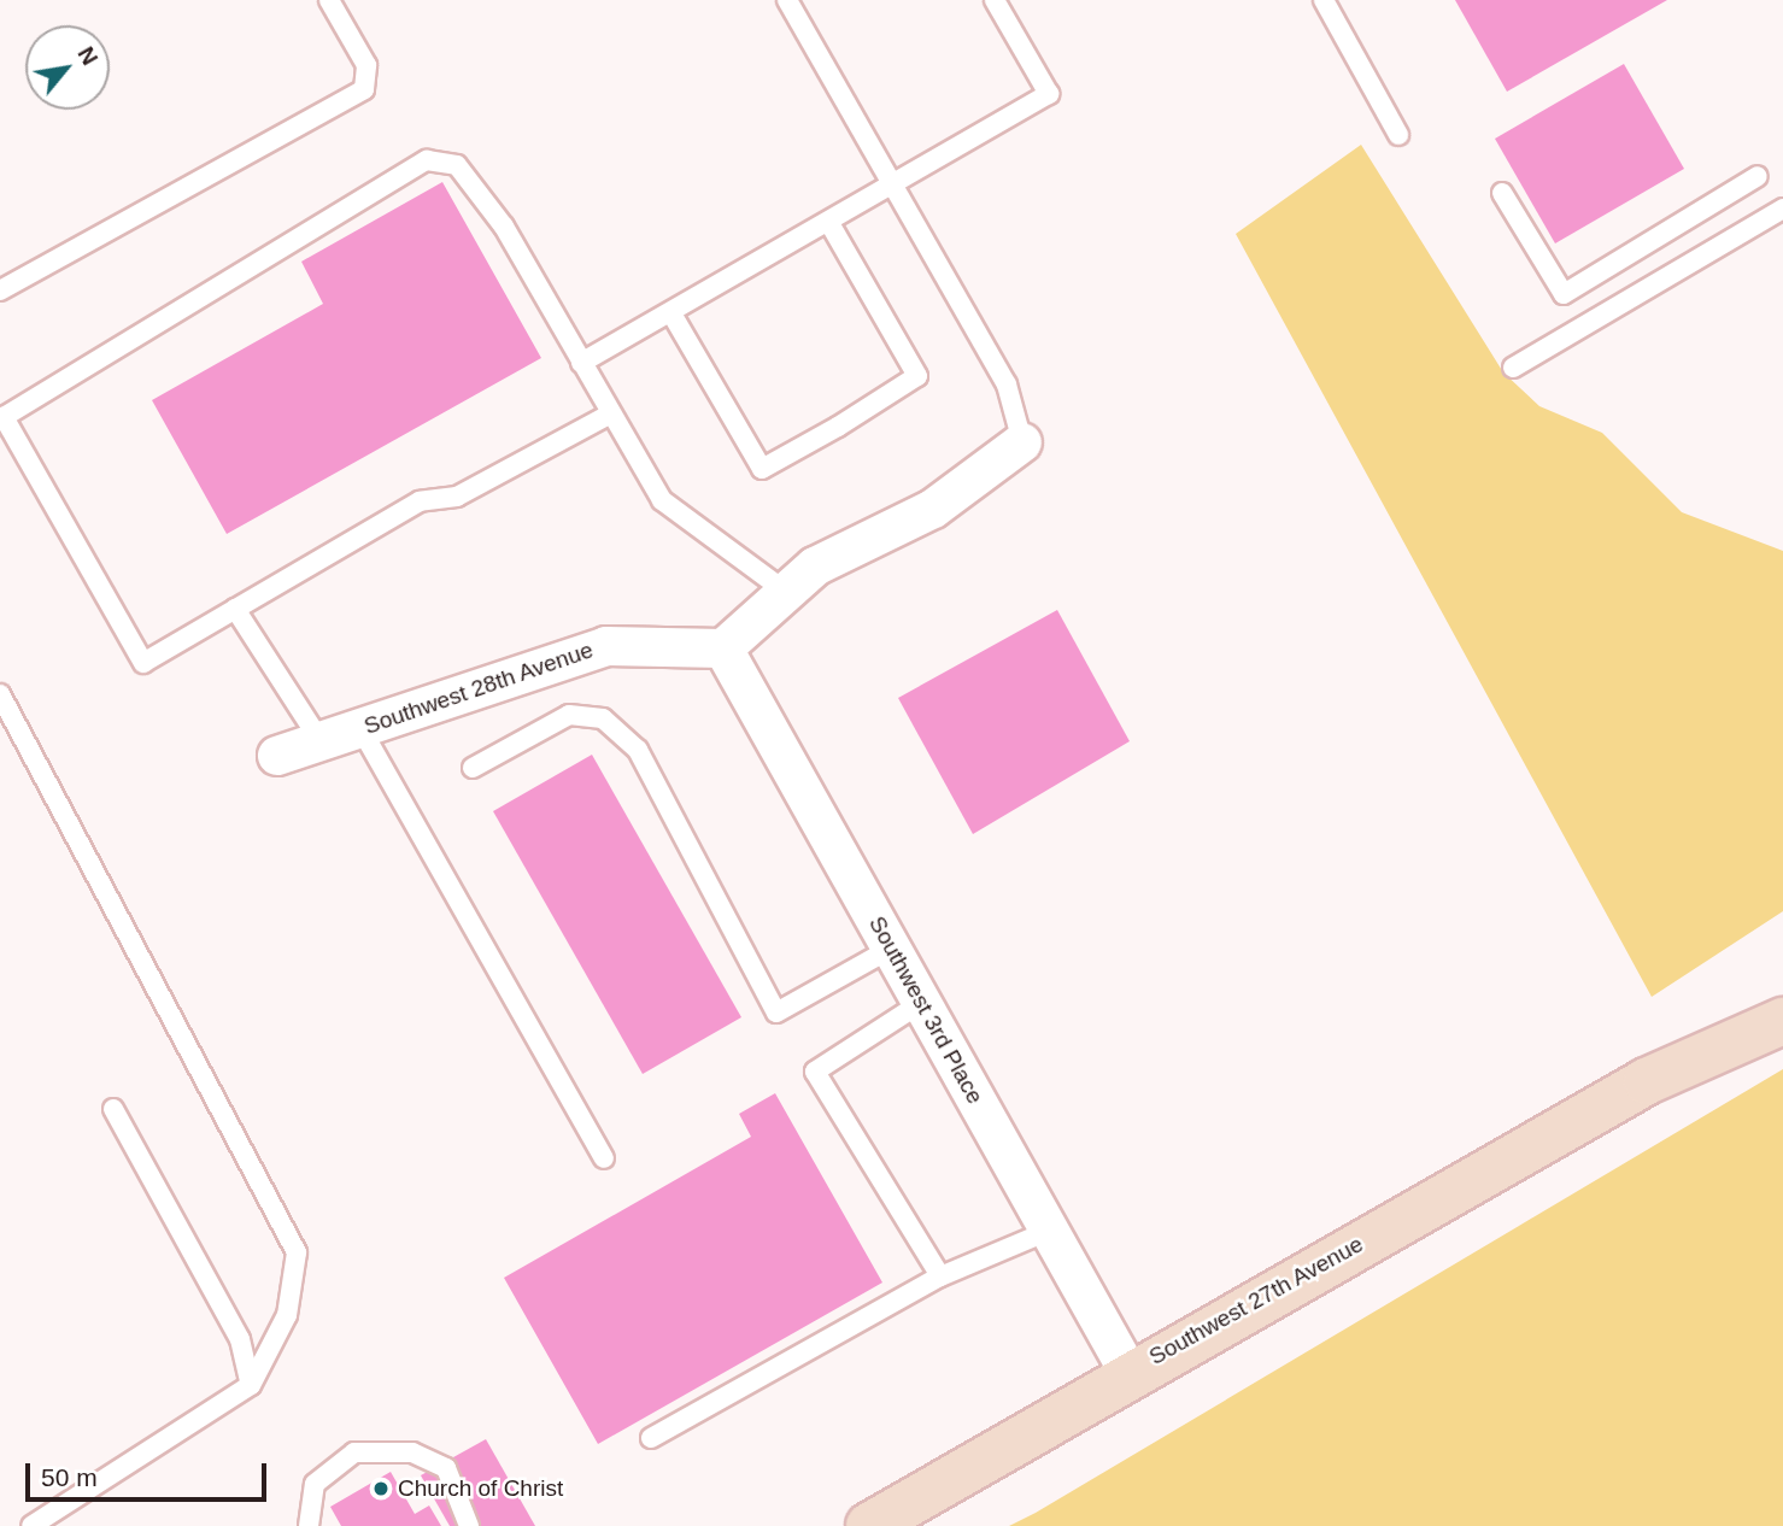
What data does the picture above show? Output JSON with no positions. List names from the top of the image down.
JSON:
{
  "streets": {
    "main road": ["Southwest 27th Avenue"],
    "street": ["Southwest 28th Avenue", "Southwest 3rd Place"]
  },
  "crossings": [
    ["Southwest 28th Avenue", "Southwest 3rd Place"],
    ["Southwest 3rd Place", "Southwest 27th Avenue"]
  ],
  "places": ["Church of Christ"],
  "scale_bar": "50 m",
  "north": "top right"
}
